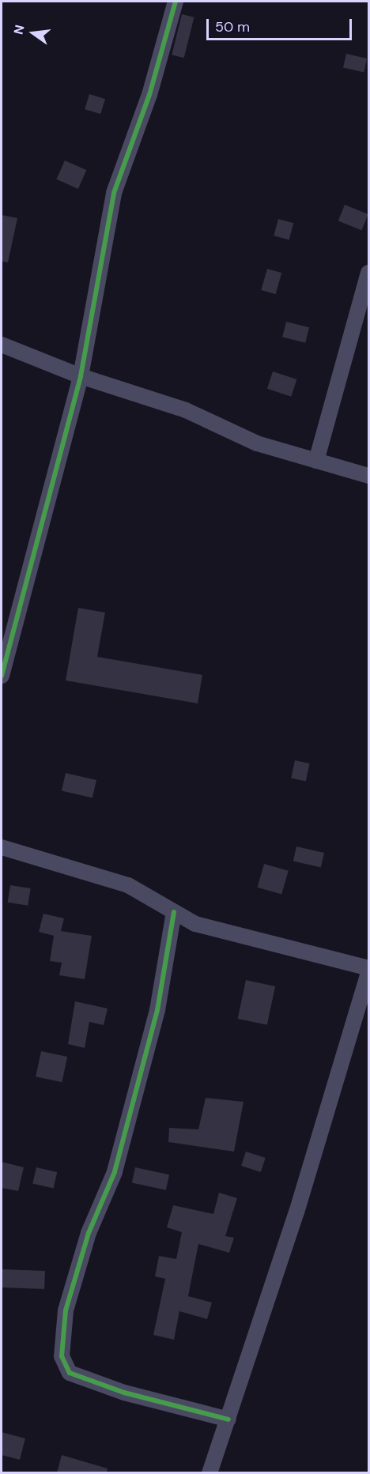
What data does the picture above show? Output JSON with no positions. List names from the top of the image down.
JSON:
{
  "scale_bar": "50 m",
  "north": "left"
}
